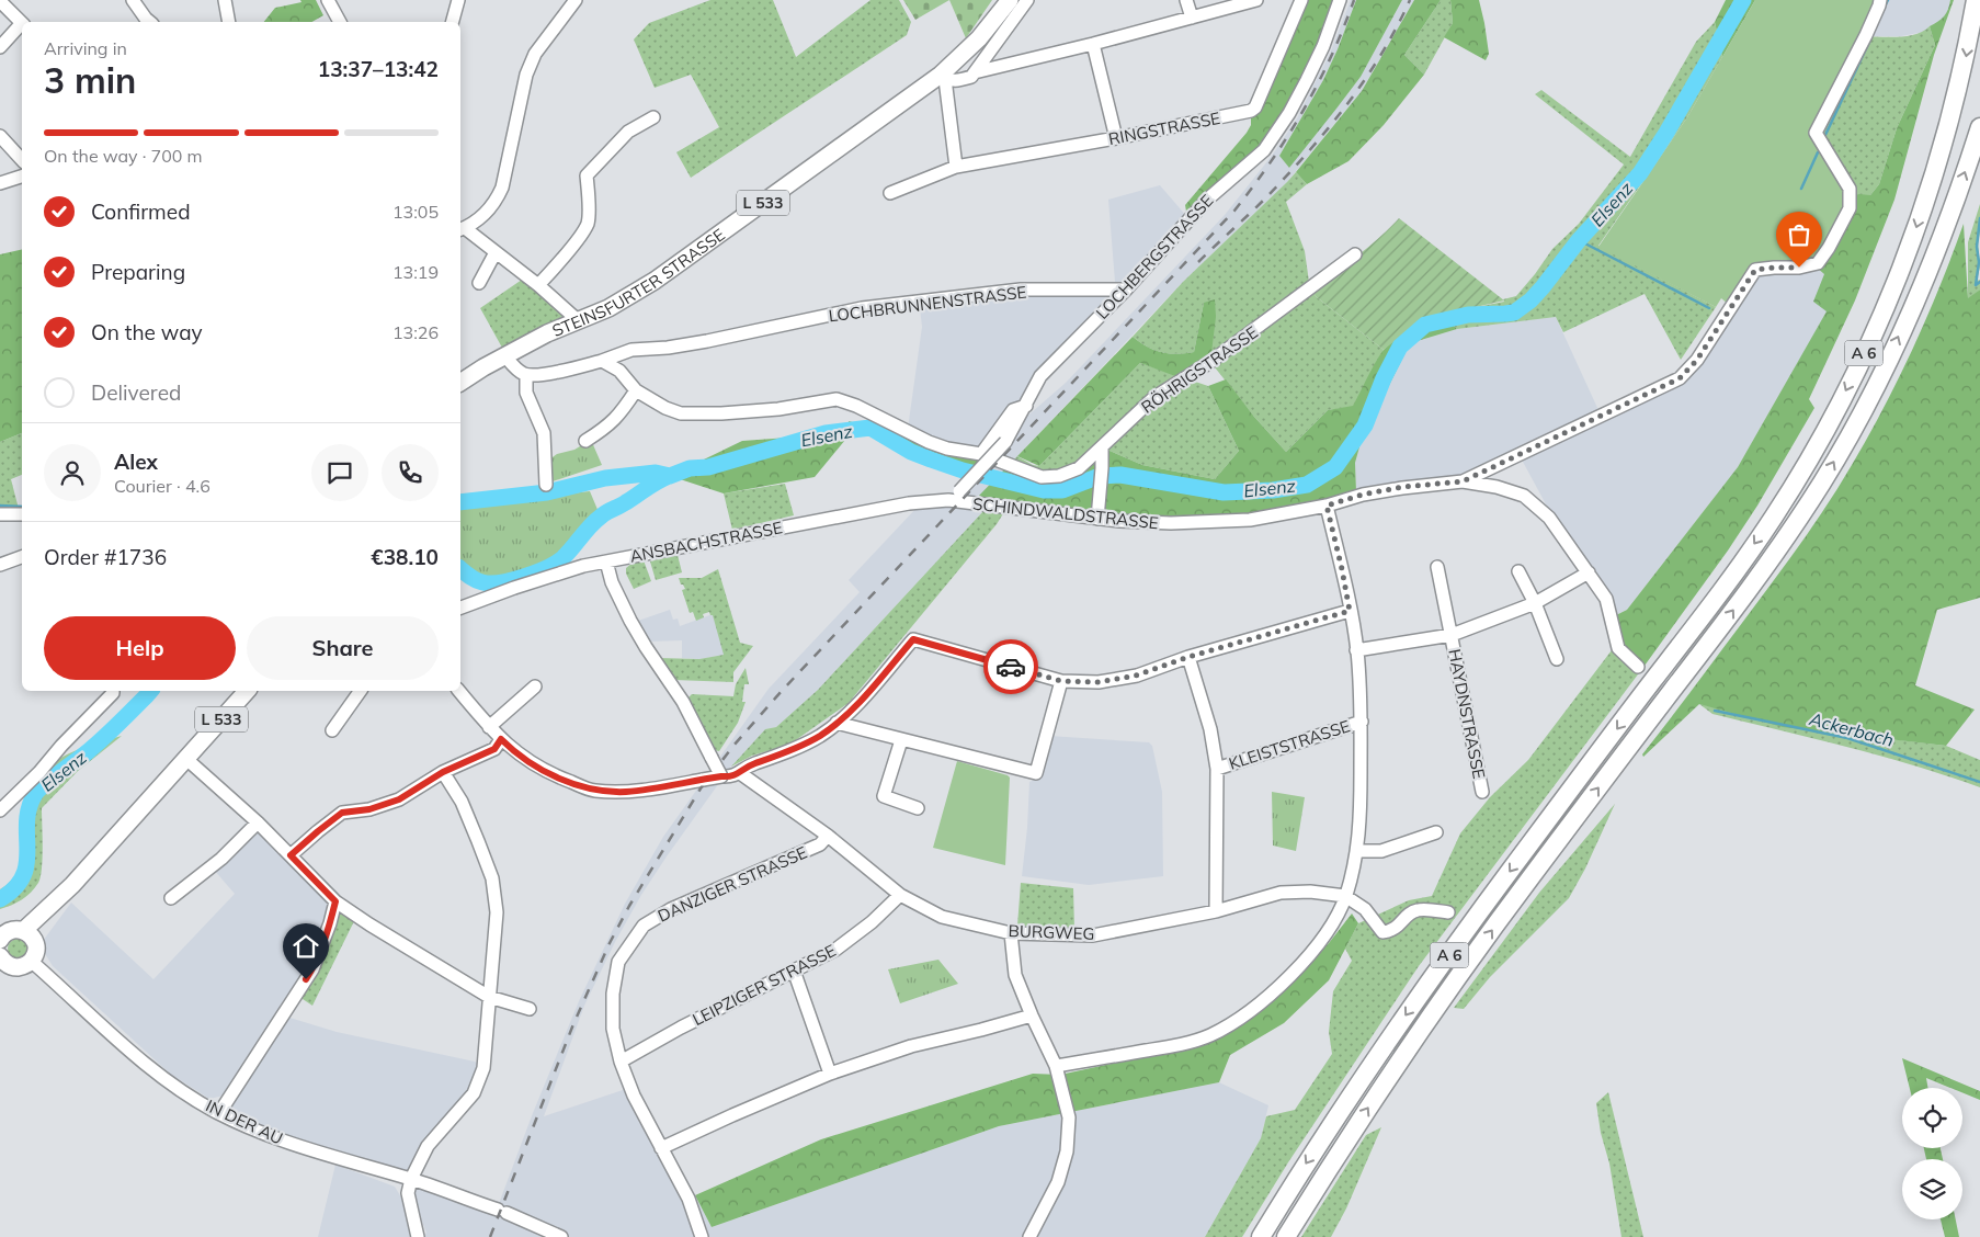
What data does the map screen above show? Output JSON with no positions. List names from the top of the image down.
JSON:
{
  "streets": {
    "highway": ["A 6"],
    "main road": ["L 533", "STEINSFURTER STRASSE"],
    "street": [
      "RINGSTRASSE",
      "LOCHBERGSTRASSE",
      "LOCHBRUNNENSTRASSE",
      "RÖHRIGSTRASSE",
      "SCHINDWALDSTRASSE",
      "ANSBACHSTRASSE",
      "HAYDNSTRASSE",
      "KLEISTSTRASSE",
      "DANZIGER STRASSE",
      "BURGWEG",
      "LEIPZIGER STRASSE",
      "IN DER AU"
    ]
  },
  "crossings": [
    ["LOCHBERGSTRASSE", "LOCHBRUNNENSTRASSE"],
    ["LOCHBERGSTRASSE", "SCHINDWALDSTRASSE"],
    ["LOCHBERGSTRASSE", "ANSBACHSTRASSE"],
    ["LOCHBRUNNENSTRASSE", "RÖHRIGSTRASSE"],
    ["SCHINDWALDSTRASSE", "ANSBACHSTRASSE"],
    ["SCHINDWALDSTRASSE", "HAYDNSTRASSE"],
    ["DANZIGER STRASSE", "BURGWEG"],
    ["DANZIGER STRASSE", "LEIPZIGER STRASSE"],
    ["BURGWEG", "LEIPZIGER STRASSE"]
  ],
  "water": ["Elsenz", "Ackerbach"],
  "page": {
    "heading": ["3 min", "Arriving in", "13:37–13:42"],
    "panel": [
      "Alex",
      "Courier · 4.6",
      "Order #1736",
      "€38.10"
    ],
    "bar": "On the way · 700 m",
    "list": [
      ["Confirmed", "13:05"],
      ["Preparing", "13:19"],
      ["On the way", "13:26"],
      "Delivered"
    ],
    "buttons": ["Help", "Share"]
  }
}
